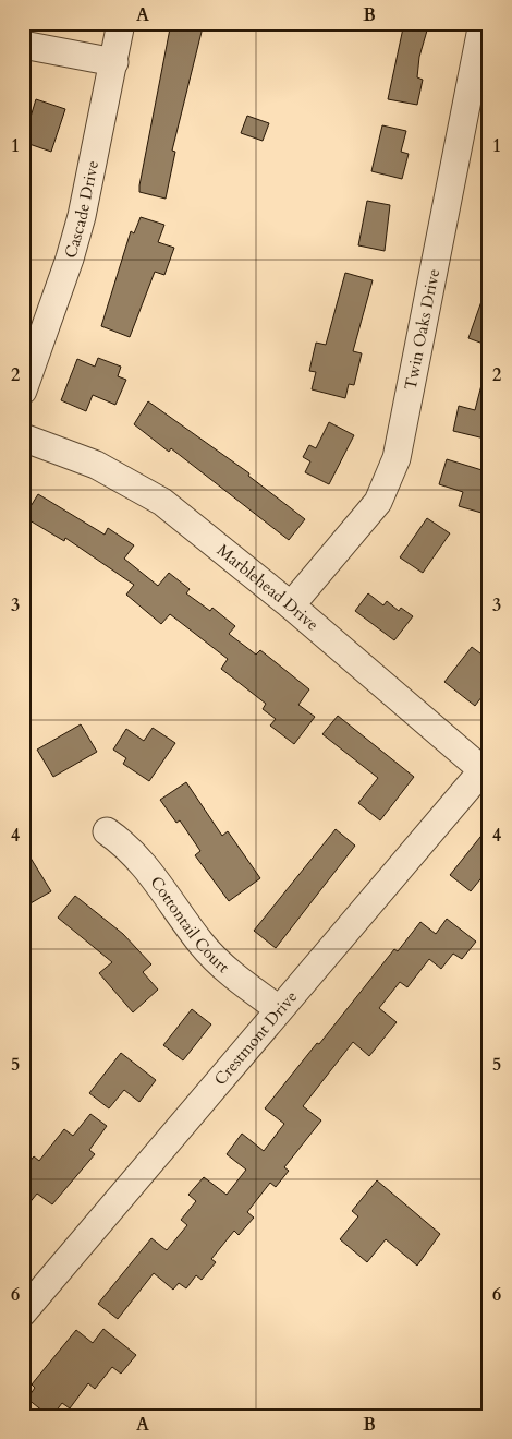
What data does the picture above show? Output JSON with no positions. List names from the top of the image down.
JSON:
{
  "streets": {
    "street": [
      "Cascade Drive",
      "Twin Oaks Drive",
      "Marblehead Drive",
      "Cottontail Court",
      "Crestmont Drive"
    ]
  },
  "crossings": [
    ["Twin Oaks Drive", "Marblehead Drive"],
    ["Marblehead Drive", "Crestmont Drive"],
    ["Cottontail Court", "Crestmont Drive"]
  ],
  "grid": {
    "columns": ["A", "B"],
    "rows": [
      "1",
      "2",
      "3",
      "4",
      "5",
      "6"
    ]
  }
}
